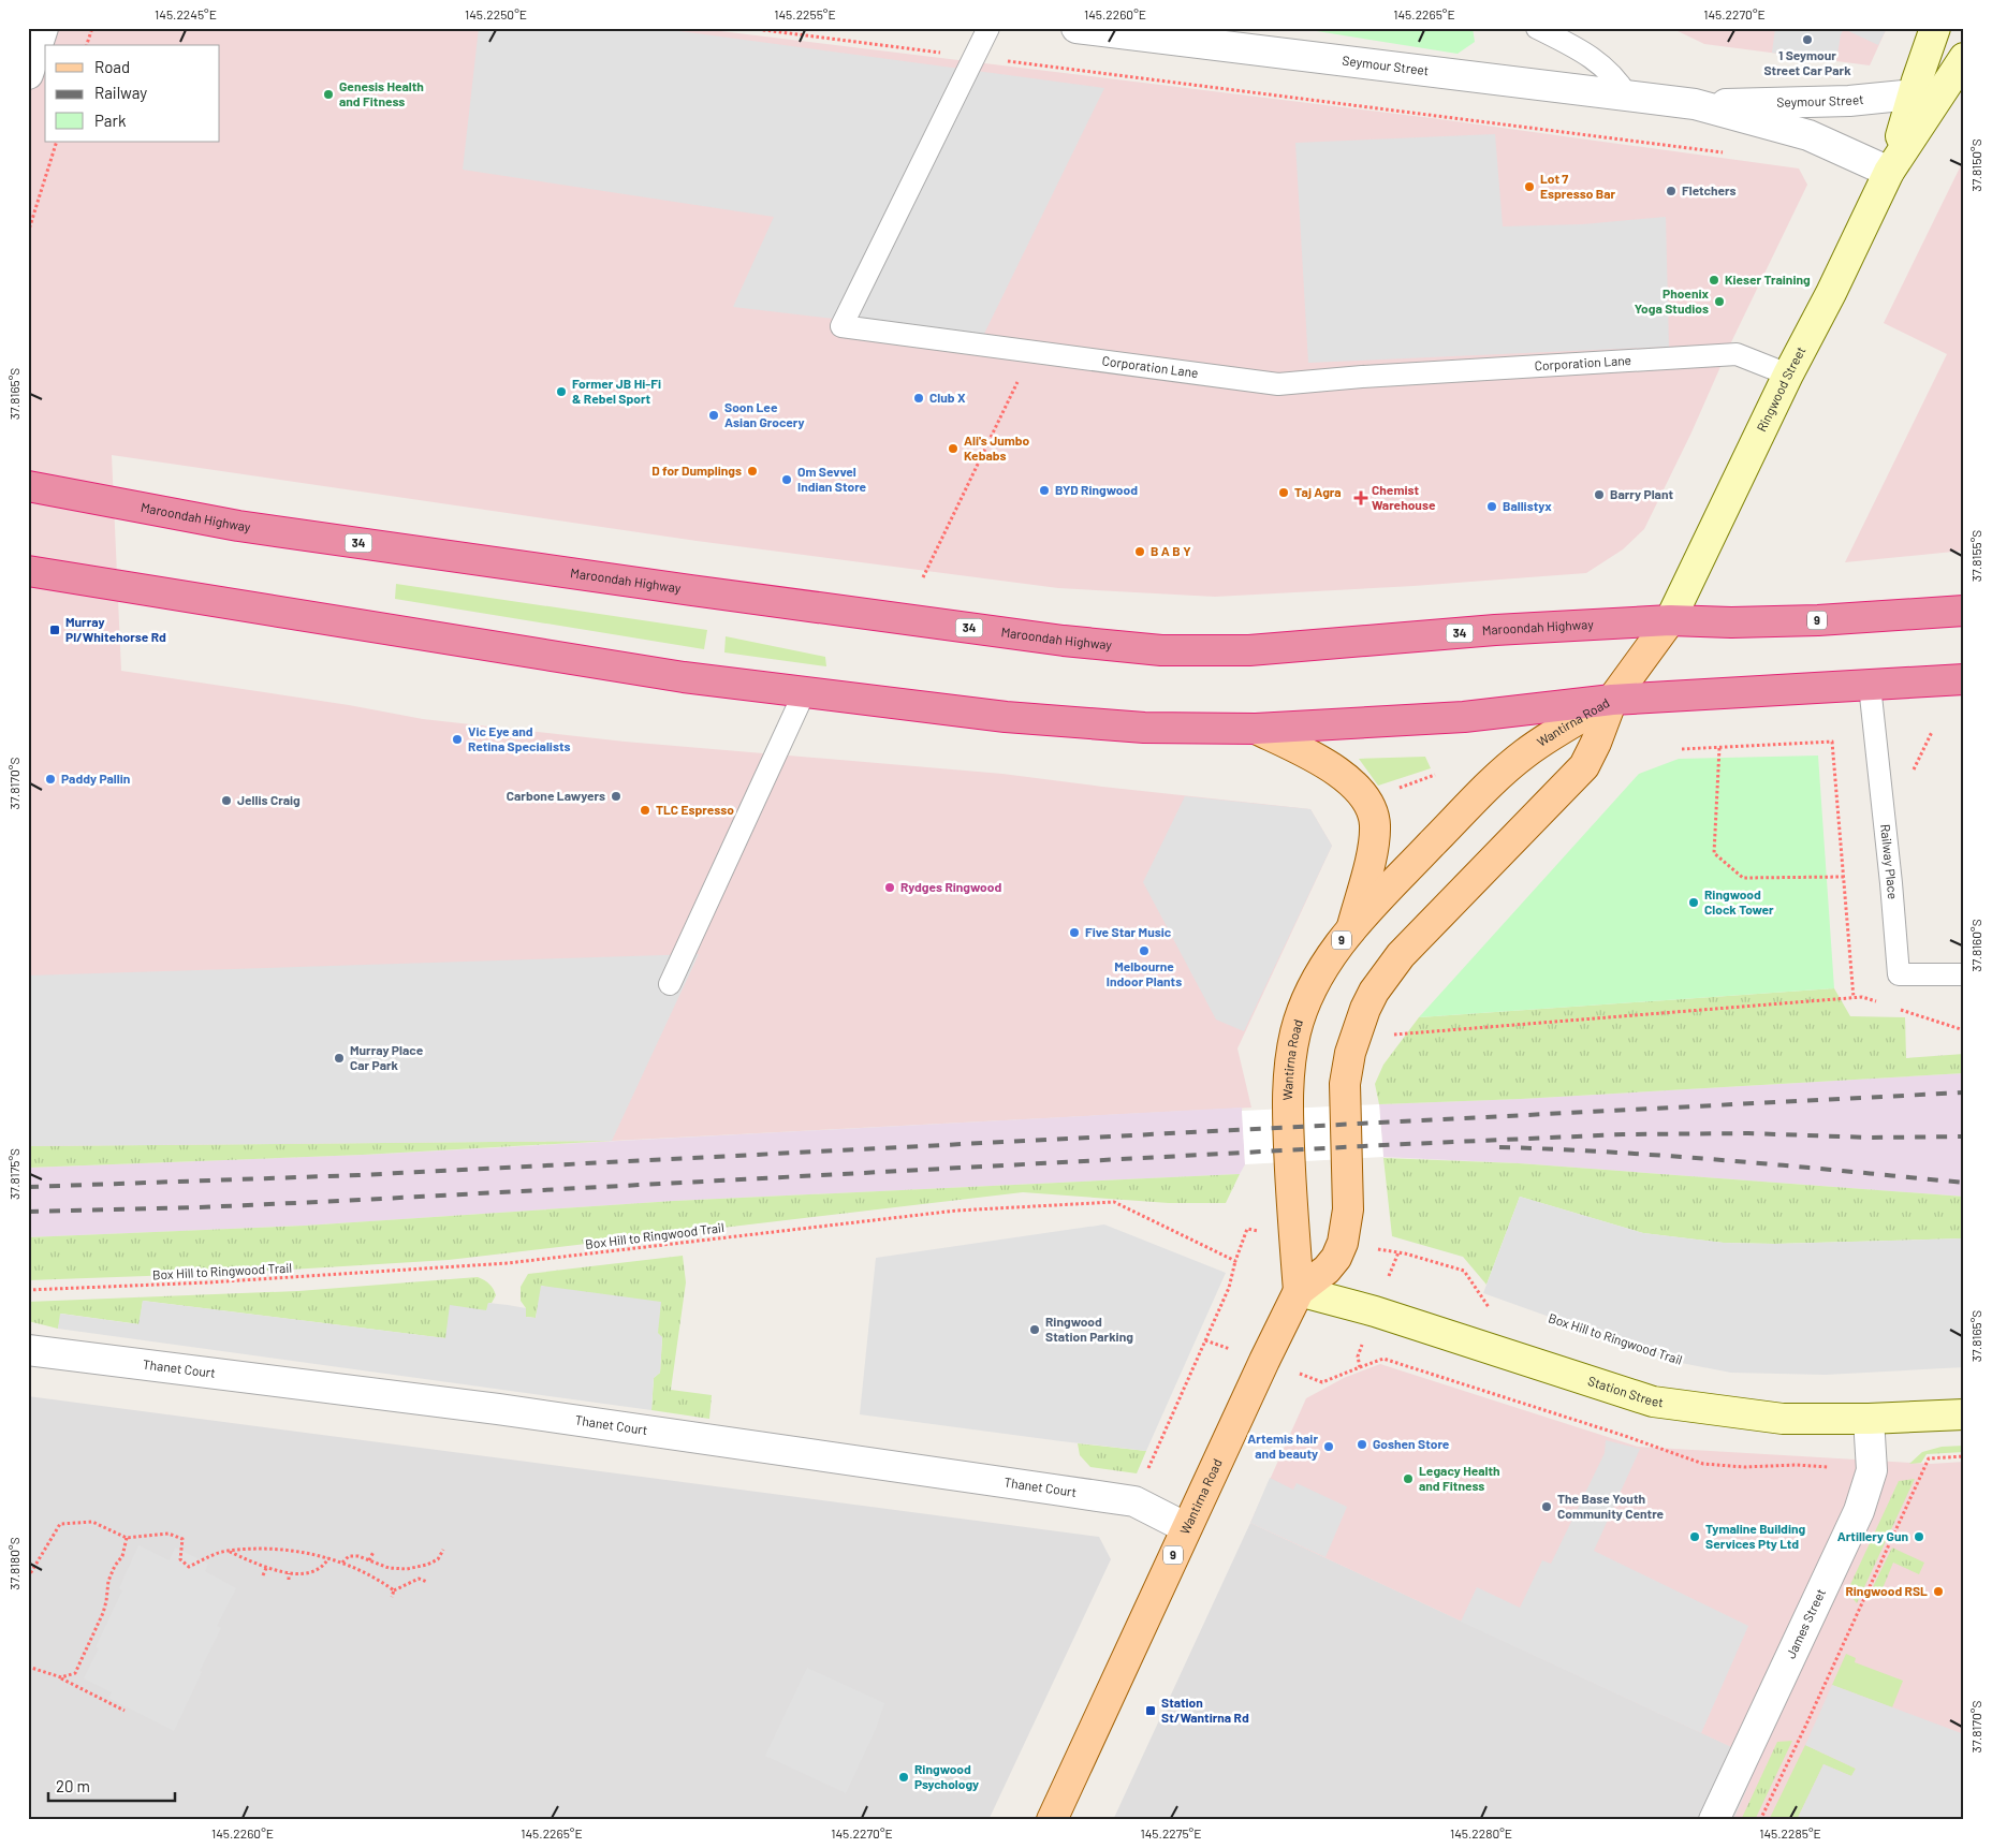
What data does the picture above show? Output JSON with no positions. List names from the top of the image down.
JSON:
{
  "streets": {
    "highway": ["Maroondah Highway", "34", "9"],
    "main road": ["Ringwood Street", "Wantirna Road", "Station Street"],
    "street": ["Seymour Street", "Thanet Court", "James Street"],
    "lane": ["Corporation Lane", "Railway Place"],
    "path": ["Box Hill to Ringwood Trail"]
  },
  "crossings": [
    ["Seymour Street", "Ringwood Street"],
    ["Corporation Lane", "Ringwood Street"],
    ["Ringwood Street", "Maroondah Highway"],
    ["Ringwood Street", "9"],
    ["Maroondah Highway", "9"],
    ["9", "Wantirna Road"],
    ["9", "Railway Place"],
    ["Wantirna Road", "Thanet Court"],
    ["Wantirna Road", "Station Street"],
    ["Station Street", "James Street"]
  ],
  "places": {
    "other": [
      "1 Seymour Street Car Park",
      "Genesis Health and Fitness",
      "Lot 7 Espresso Bar",
      "Fletchers",
      "Kieser Training",
      "Phoenix Yoga Studios",
      "Former JB Hi-Fi & Rebel Sport",
      "Club X",
      "Soon Lee Asian Grocery",
      "Ali's Jumbo Kebabs",
      "D for Dumplings",
      "Om Sevvel Indian Store",
      "BYD Ringwood",
      "Taj Agra",
      "Barry Plant",
      "Ballistyx",
      "B A B Y",
      "Vic Eye and Retina Specialists",
      "Paddy Pallin",
      "Carbone Lawyers",
      "Jellis Craig",
      "TLC Espresso",
      "Rydges Ringwood",
      "Ringwood Clock Tower",
      "Five Star Music",
      "Melbourne Indoor Plants",
      "Murray Place Car Park",
      "Ringwood Station Parking",
      "Goshen Store",
      "Artemis hair and beauty",
      "Legacy Health and Fitness",
      "The Base Youth Community Centre",
      "Tymaline Building Services Pty Ltd",
      "Artillery Gun",
      "Ringwood RSL",
      "Ringwood Psychology"
    ],
    "health": ["Chemist Warehouse"],
    "transit": ["Murray Pl/Whitehorse Rd", "Station St/Wantirna Rd"]
  },
  "legend": ["Road", "Railway", "Park"],
  "scale_bar": "20 m",
  "coordinates": [
    "145.2245°E",
    "145.2250°E",
    "145.2255°E",
    "145.2260°E",
    "145.2265°E",
    "145.2270°E",
    "37.8150°S",
    "37.8165°S",
    "37.8155°S",
    "37.8170°S",
    "37.8160°S",
    "37.8175°S",
    "37.8180°S",
    "145.2275°E",
    "145.2280°E",
    "145.2285°E"
  ]
}
